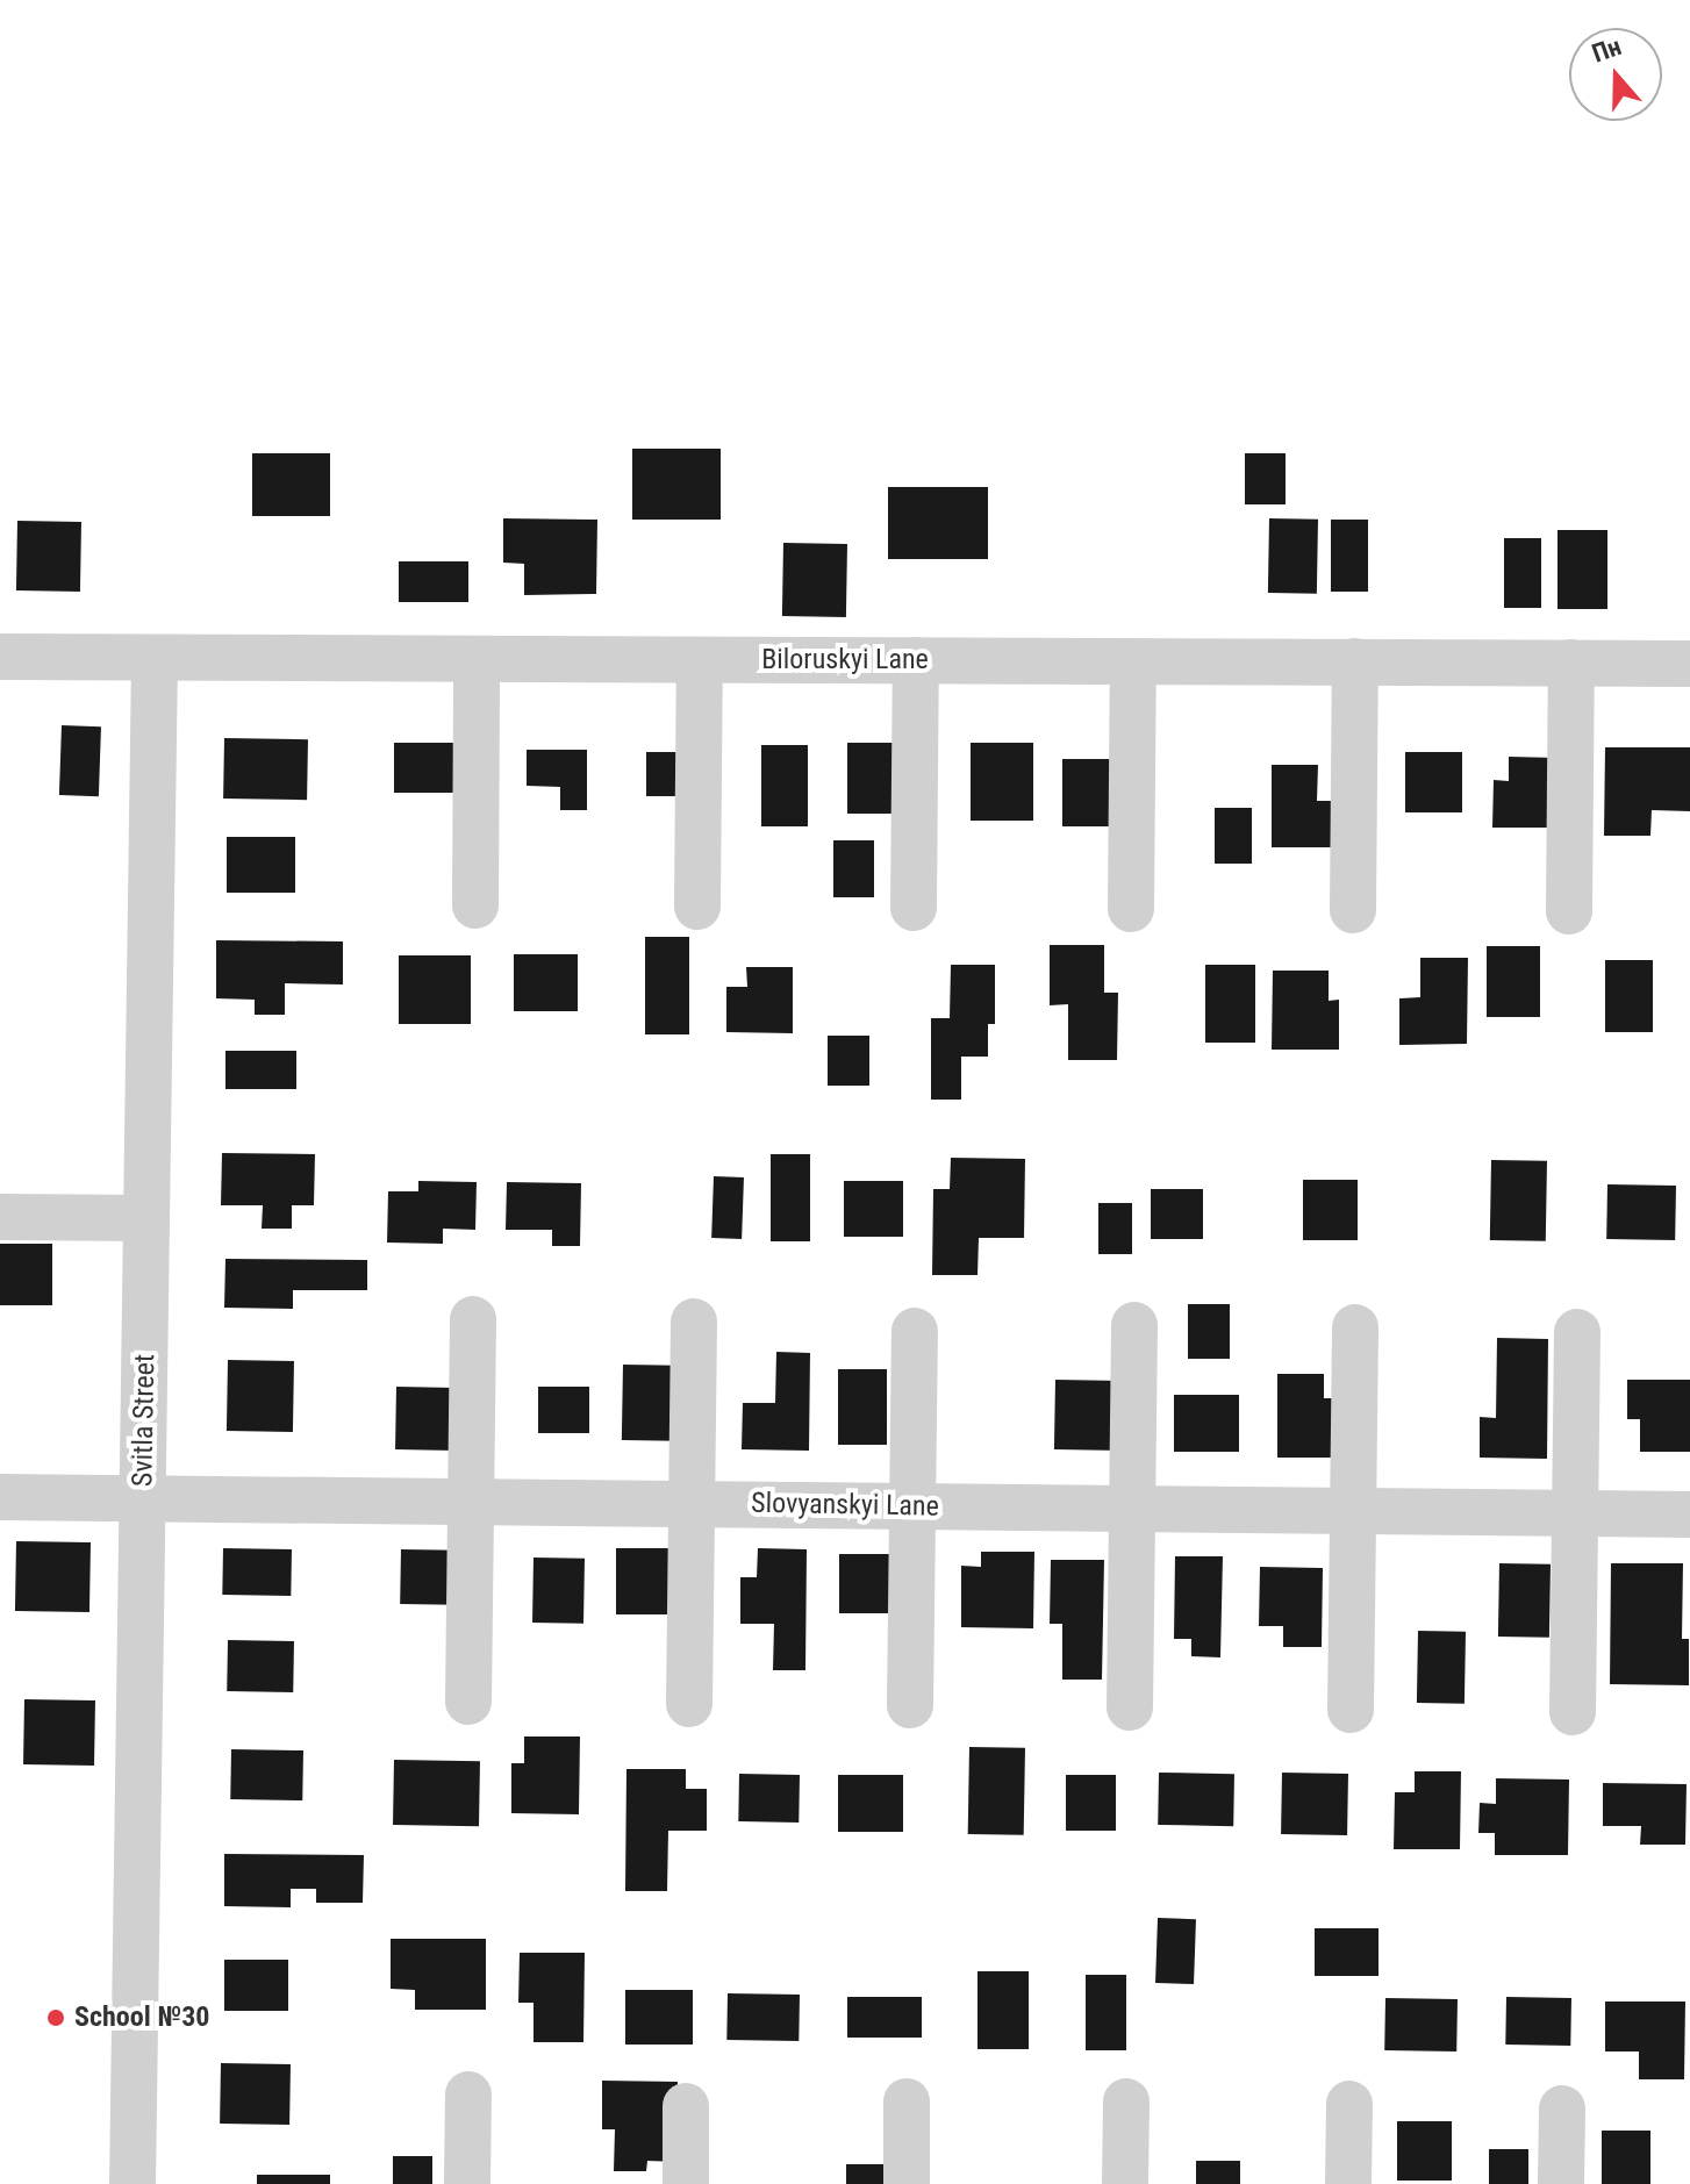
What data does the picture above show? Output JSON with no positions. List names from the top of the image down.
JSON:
{
  "streets": {
    "street": ["Biloruskyi Lane", "Svitla Street", "Slovyanskyi Lane"]
  },
  "crossings": [
    ["Biloruskyi Lane", "Svitla Street"],
    ["Svitla Street", "Slovyanskyi Lane"]
  ],
  "places": ["School №30"],
  "north": "top"
}
